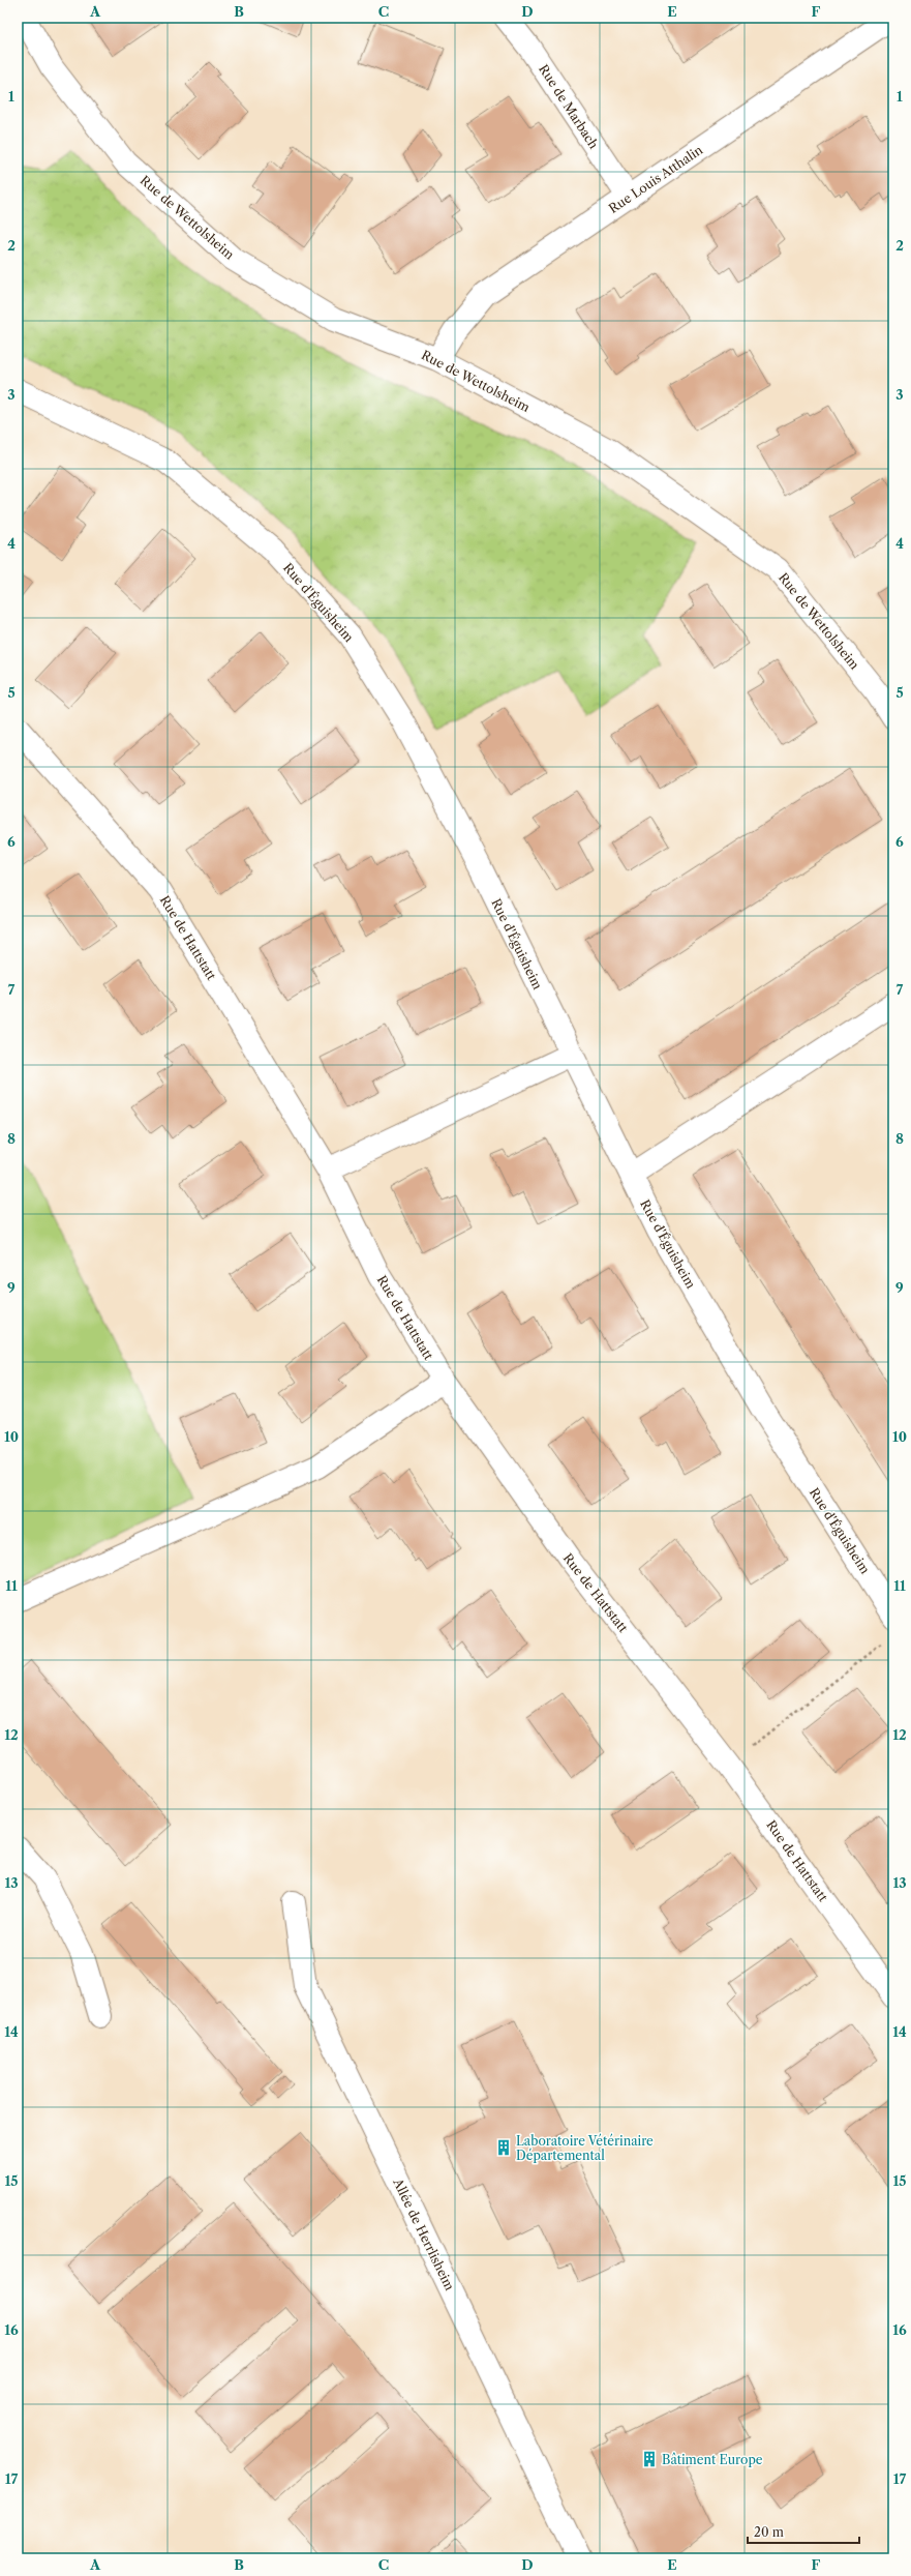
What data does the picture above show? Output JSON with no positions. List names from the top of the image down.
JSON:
{
  "streets": {
    "street": [
      "Rue de Marbach",
      "Rue Louis Atthalin",
      "Rue de Wettolsheim",
      "Rue d'Éguisheim",
      "Rue de Hattstatt",
      "Allée de Herrlisheim"
    ]
  },
  "crossings": [
    ["Rue de Marbach", "Rue Louis Atthalin"],
    ["Rue Louis Atthalin", "Rue de Wettolsheim"]
  ],
  "places": {
    "building": ["Laboratoire Vétérinaire Départemental", "Bâtiment Europe"]
  },
  "scale_bar": "20 m",
  "grid": {
    "columns": [
      "A",
      "B",
      "C",
      "D",
      "E",
      "F"
    ],
    "rows": [
      "1",
      "2",
      "3",
      "4",
      "5",
      "6",
      "7",
      "8",
      "9",
      "10",
      "11",
      "12",
      "13",
      "14",
      "15",
      "16",
      "17"
    ]
  }
}
